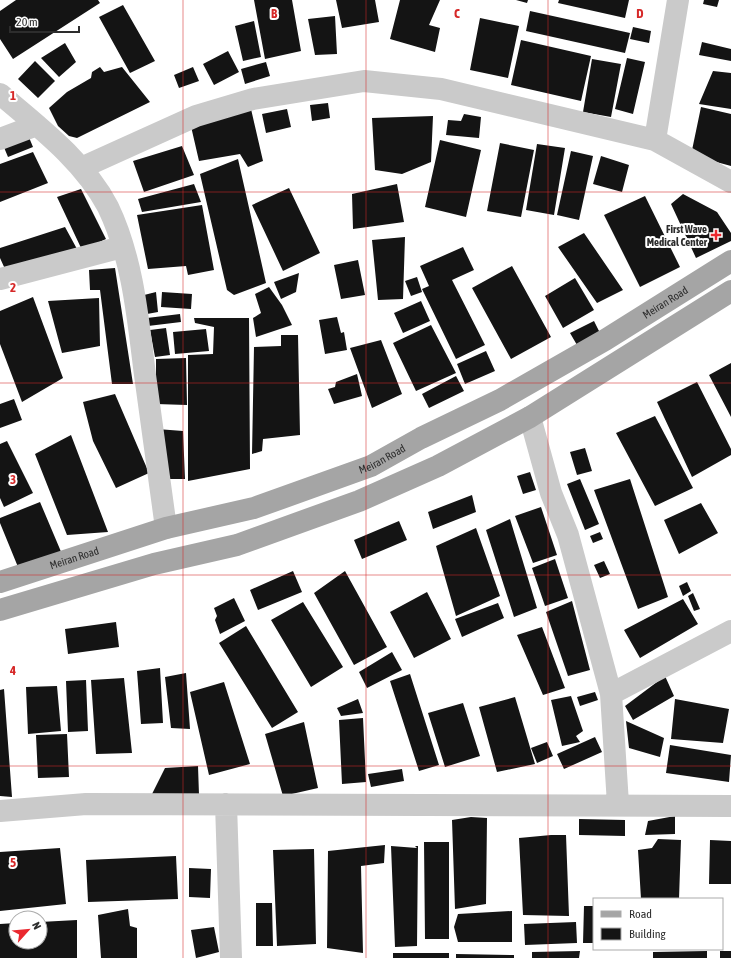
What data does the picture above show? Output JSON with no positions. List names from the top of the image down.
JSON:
{
  "streets": {
    "main road": ["Meiran Road"]
  },
  "places": {
    "health": ["First Wave Medical Center"]
  },
  "legend": ["Road", "Building"],
  "scale_bar": "20 m",
  "north": "top right",
  "grid": {
    "columns": ["B", "C", "D"],
    "rows": [
      "1",
      "2",
      "3",
      "4",
      "5"
    ]
  }
}
